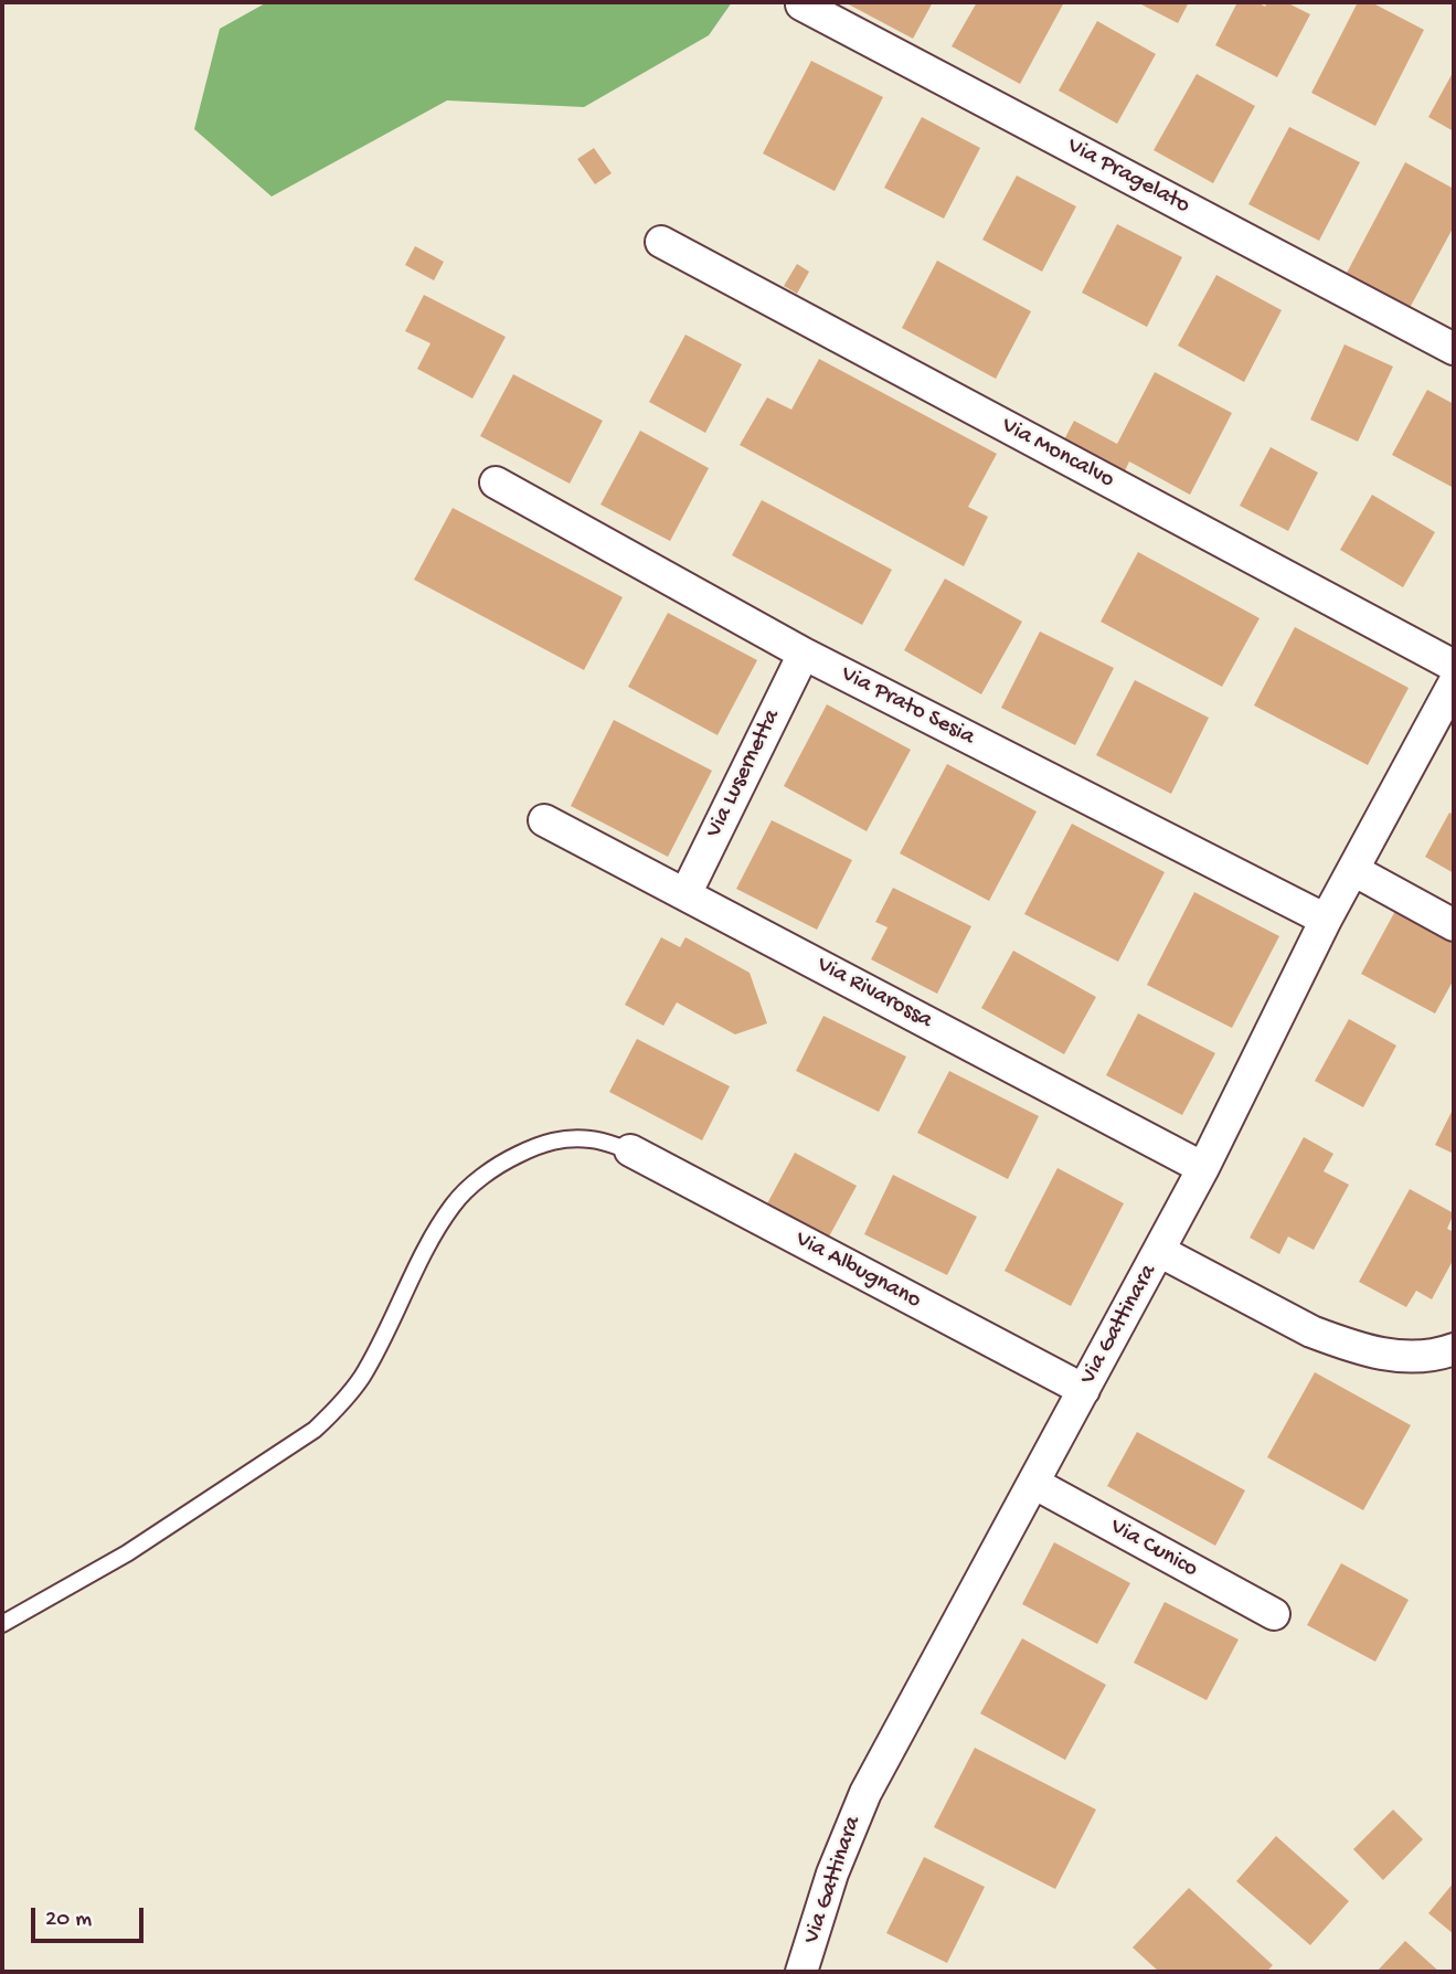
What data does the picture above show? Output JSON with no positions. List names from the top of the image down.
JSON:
{
  "streets": {
    "street": [
      "Via Pragelato",
      "Via Moncalvo",
      "Via Prato Sesia",
      "Via Lusernetta",
      "Via Rivarossa",
      "Via Albugnano",
      "Via Gattinara",
      "Via Cunico"
    ]
  },
  "crossings": [
    ["Via Prato Sesia", "Via Lusernetta"],
    ["Via Prato Sesia", "Via Gattinara"],
    ["Via Lusernetta", "Via Rivarossa"],
    ["Via Rivarossa", "Via Gattinara"],
    ["Via Albugnano", "Via Gattinara"],
    ["Via Gattinara", "Via Cunico"]
  ],
  "scale_bar": "20 m"
}
